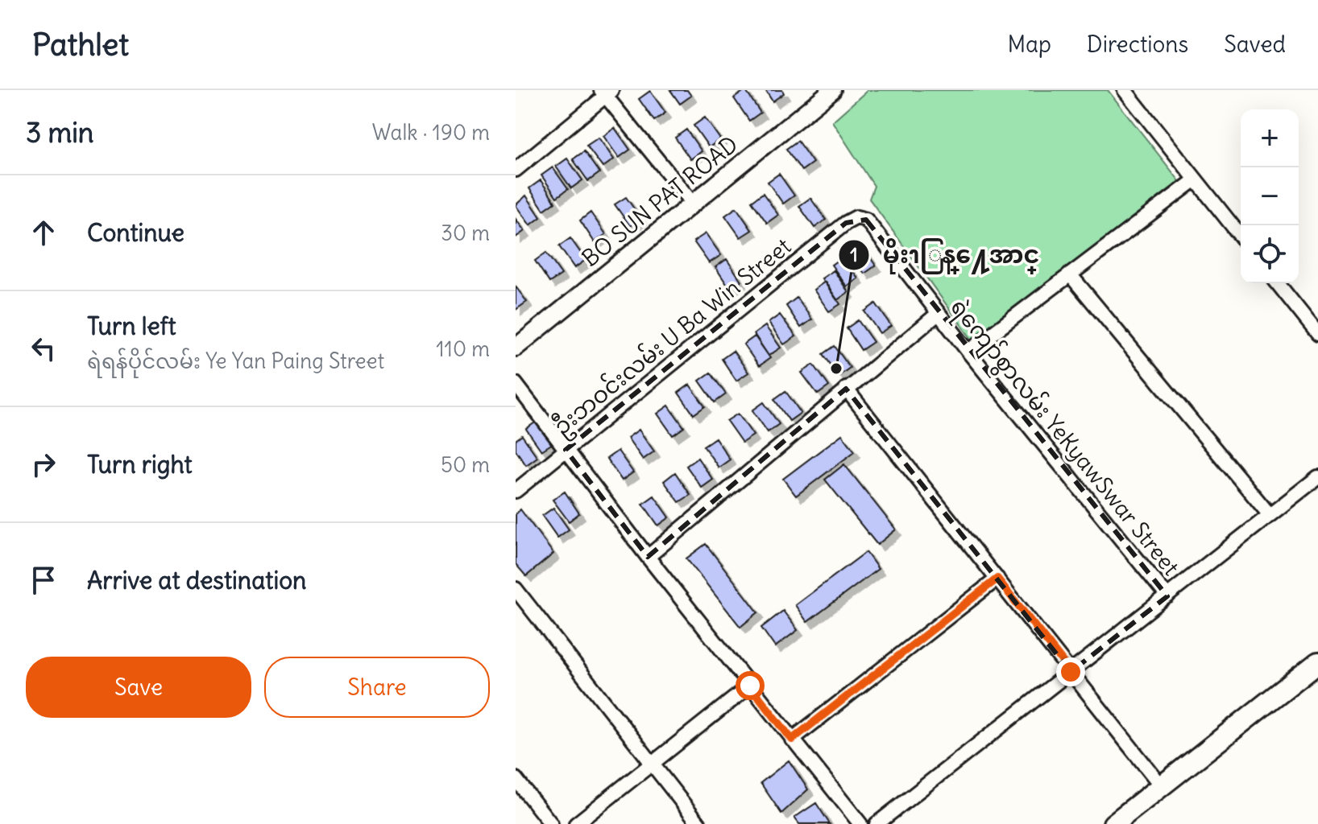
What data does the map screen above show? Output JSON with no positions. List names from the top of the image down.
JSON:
{
  "streets": {
    "street": ["BO SUN PAT ROAD", "ဦးဘဝင်းလမ်း U Ba Win Street", "ရဲကျော်စွာလမ်း YeKyawSwar Street"]
  },
  "crossings": [
    ["ဦးဘဝင်းလမ်း U Ba Win Street", "ရဲကျော်စွာလမ်း YeKyawSwar Street"]
  ],
  "places": ["မိုးၫြန္႔ေအာင္"],
  "page": {
    "header": "Pathlet",
    "nav": ["Map", "Directions", "Saved"],
    "heading": ["3 min", "Walk · 190 m"],
    "map_buttons": ["+", "−"],
    "list": [
      ["Continue", "30 m"],
      ["Turn left", "ရဲရန်ပိုင်လမ်း Ye Yan Paing Street", "110 m"],
      ["Turn right", "50 m"],
      "Arrive at destination"
    ],
    "buttons": ["Save", "Share"]
  }
}
